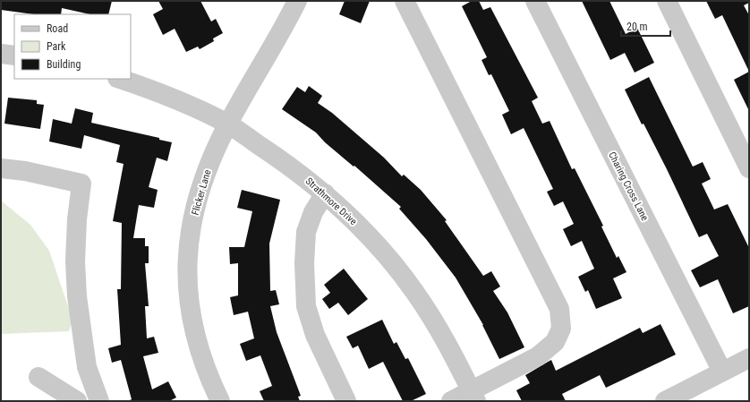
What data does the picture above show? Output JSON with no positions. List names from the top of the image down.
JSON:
{
  "streets": {
    "street": ["Charing Cross Lane", "Flicker Lane", "Strathmore Drive"]
  },
  "crossings": [
    ["Flicker Lane", "Strathmore Drive"]
  ],
  "legend": ["Road", "Park", "Building"],
  "scale_bar": "20 m"
}
